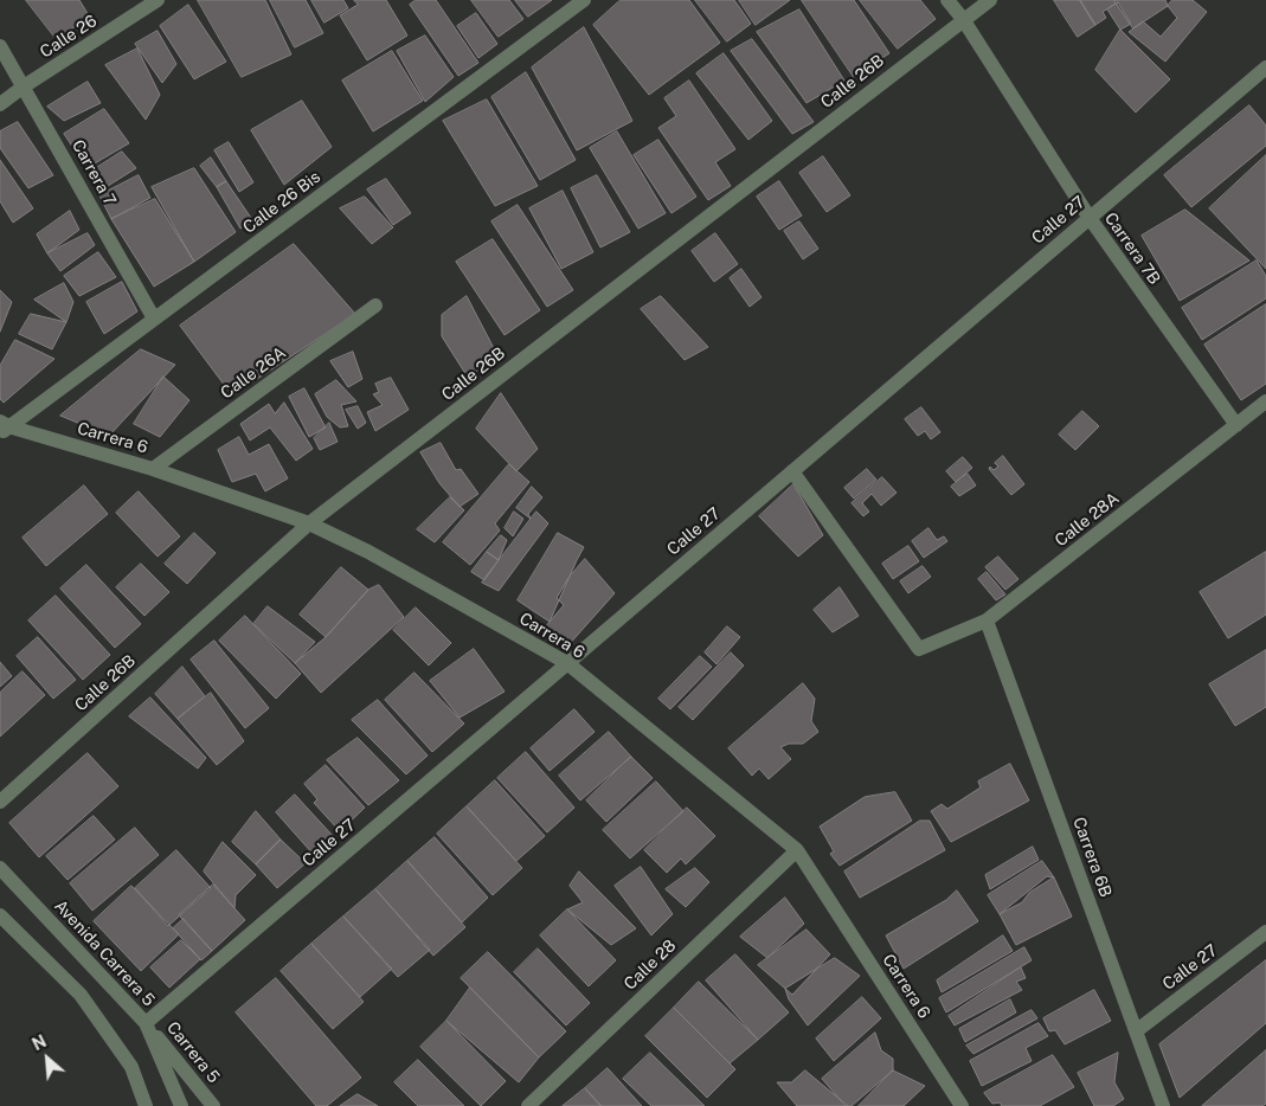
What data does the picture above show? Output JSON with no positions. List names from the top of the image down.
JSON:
{
  "streets": {
    "street": [
      "Calle 26",
      "Calle 26B",
      "Carrera 7",
      "Calle 26 Bis",
      "Calle 27",
      "Carrera 7B",
      "Calle 26A",
      "Carrera 6",
      "Calle 28A",
      "Carrera 6B",
      "Avenida Carrera 5",
      "Calle 28",
      "Carrera 5"
    ]
  },
  "crossings": [
    ["Calle 26", "Carrera 7"],
    ["Calle 26B", "Carrera 7B"],
    ["Calle 26B", "Carrera 6"],
    ["Carrera 7", "Calle 26 Bis"],
    ["Calle 26 Bis", "Carrera 6"],
    ["Calle 27", "Carrera 7B"],
    ["Calle 27", "Carrera 6"],
    ["Calle 27", "Calle 28A"],
    ["Calle 27", "Carrera 6B"],
    ["Calle 27", "Avenida Carrera 5"],
    ["Calle 27", "Carrera 5"],
    ["Carrera 7B", "Calle 28A"],
    ["Calle 26A", "Carrera 6"],
    ["Carrera 6", "Calle 28"],
    ["Calle 28A", "Carrera 6B"],
    ["Avenida Carrera 5", "Carrera 5"]
  ],
  "north": "top left"
}
